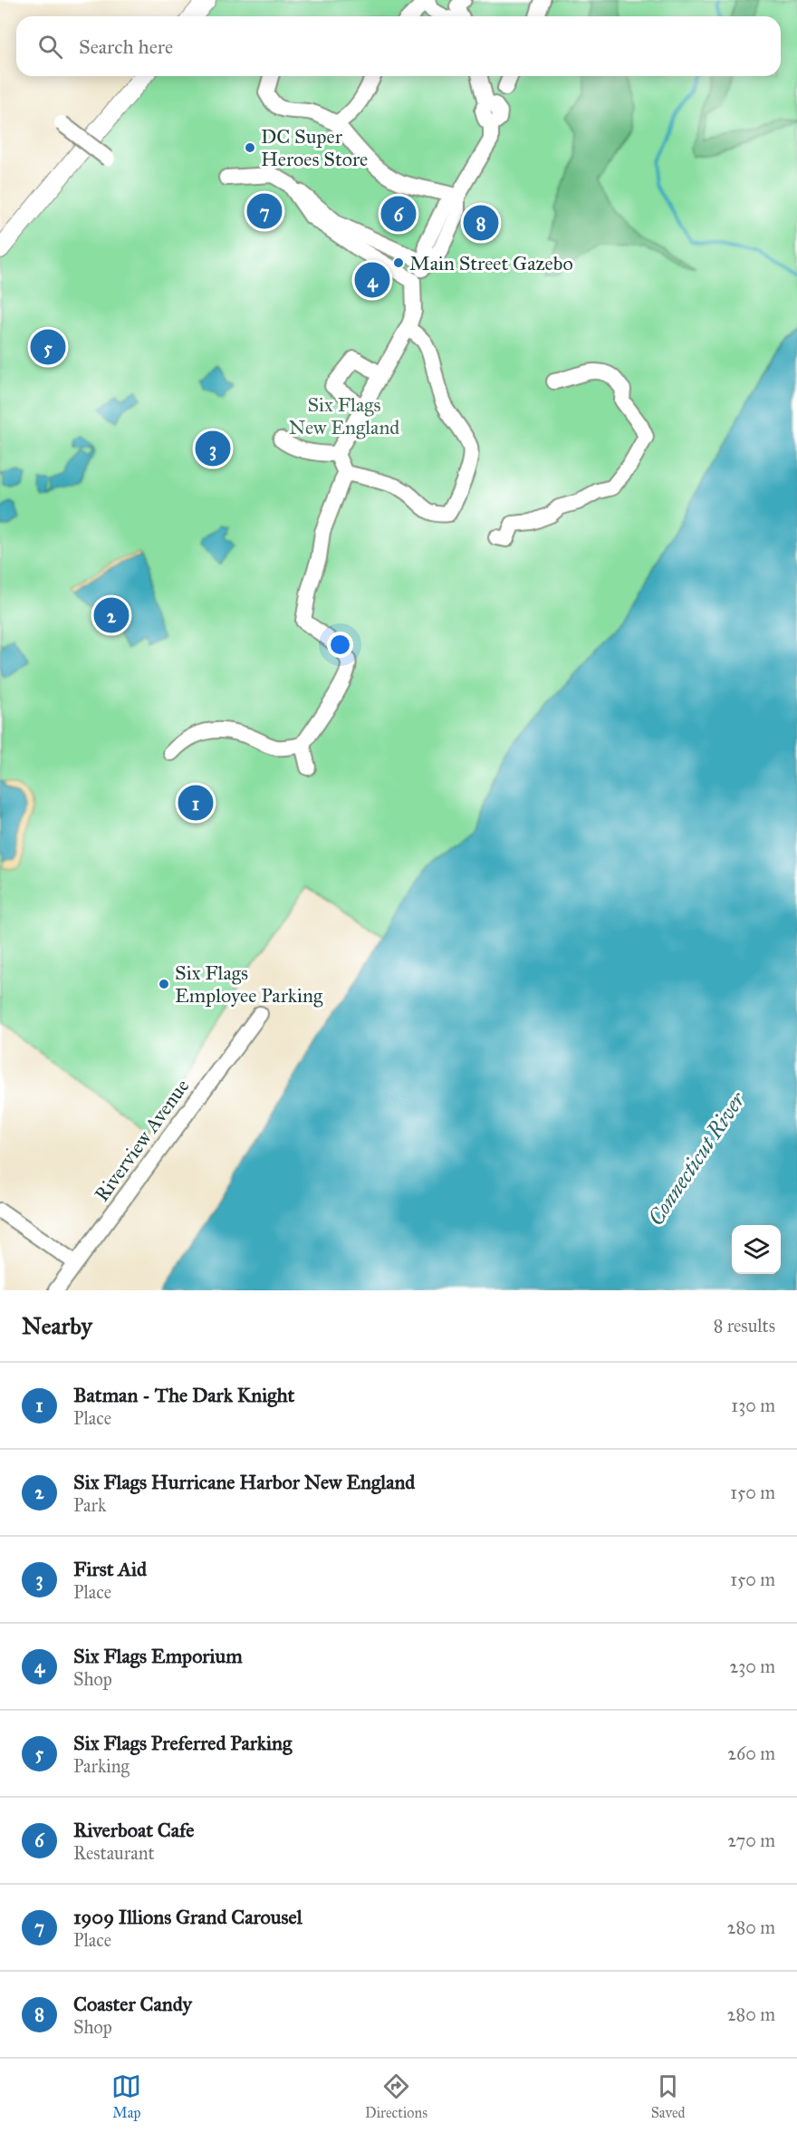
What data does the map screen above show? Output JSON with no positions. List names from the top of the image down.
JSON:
{
  "streets": {
    "street": ["Riverview Avenue"]
  },
  "water": ["Connecticut River"],
  "parks": ["Six Flags New England"],
  "places": ["DC Super Heroes Store", "Main Street Gazebo", "Six Flags Employee Parking"],
  "page": {
    "search": "Search here",
    "pins": [
      "7",
      "6",
      "8",
      "4",
      "5",
      "3",
      "2",
      "1"
    ],
    "heading": ["Nearby", "8 results"],
    "list": [
      {
        "mark": "1",
        "name": "Batman - The Dark Knight",
        "note": "Place",
        "value": "130 m"
      },
      {
        "mark": "2",
        "name": "Six Flags Hurricane Harbor New England",
        "note": "Park",
        "value": "150 m"
      },
      {
        "mark": "3",
        "name": "First Aid",
        "note": "Place",
        "value": "150 m"
      },
      {
        "mark": "4",
        "name": "Six Flags Emporium",
        "note": "Shop",
        "value": "230 m"
      },
      {
        "mark": "5",
        "name": "Six Flags Preferred Parking",
        "note": "Parking",
        "value": "260 m"
      },
      {
        "mark": "6",
        "name": "Riverboat Cafe",
        "note": "Restaurant",
        "value": "270 m"
      },
      {
        "mark": "7",
        "name": "1909 Illions Grand Carousel",
        "note": "Place",
        "value": "280 m"
      },
      {
        "mark": "8",
        "name": "Coaster Candy",
        "note": "Shop",
        "value": "280 m"
      }
    ],
    "nav": ["Map", "Directions", "Saved"]
  }
}
